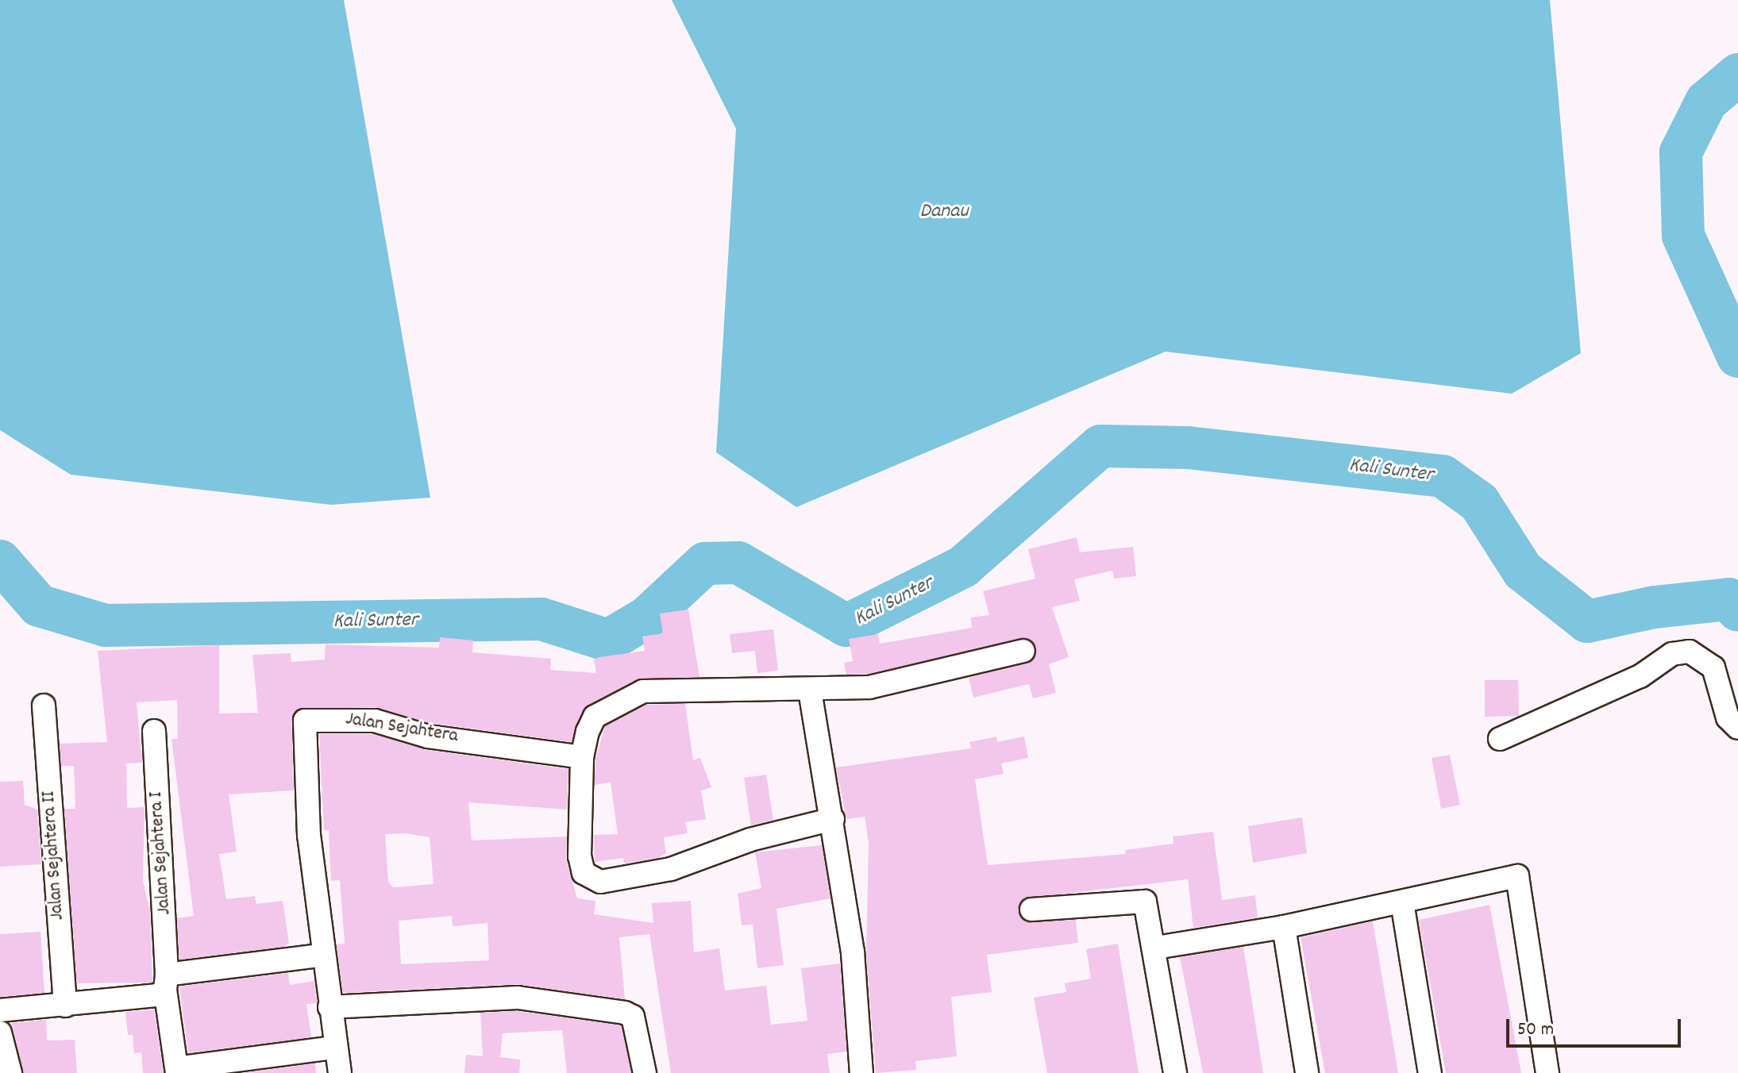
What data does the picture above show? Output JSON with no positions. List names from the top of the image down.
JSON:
{
  "streets": {
    "street": ["Jalan Sejahtera", "Jalan Sejahtera I", "Jalan Sejahtera II"]
  },
  "water": ["Danau", "Kali Sunter"],
  "scale_bar": "50 m"
}
